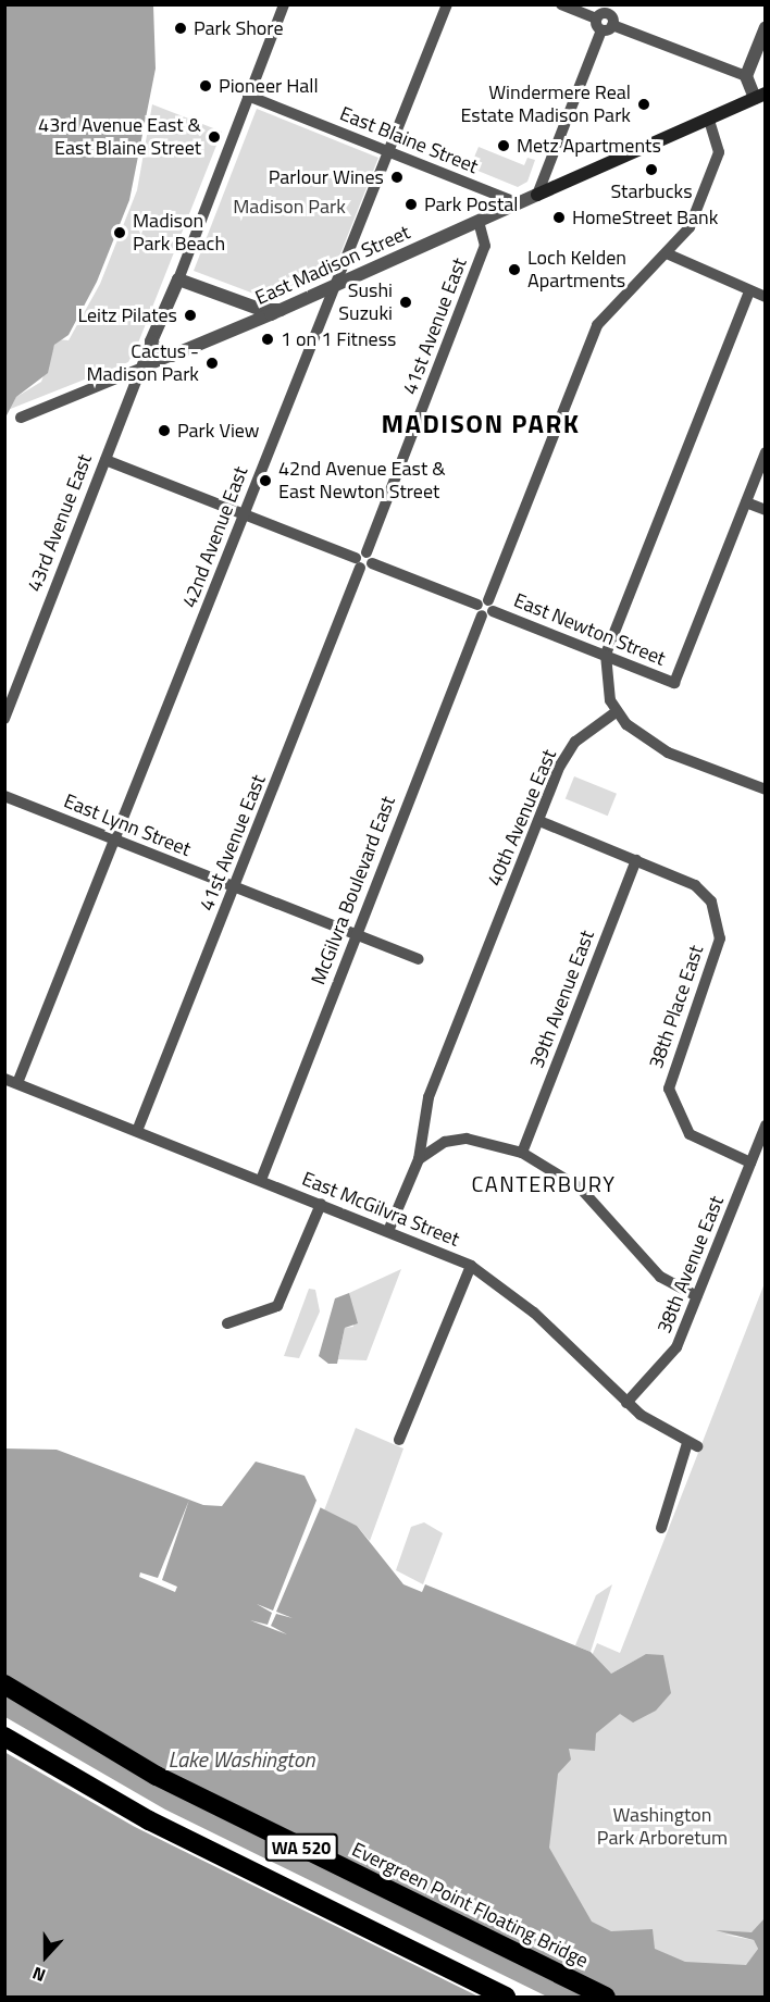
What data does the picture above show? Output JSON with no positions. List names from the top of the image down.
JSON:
{
  "streets": {
    "highway": ["WA 520", "Evergreen Point Floating Bridge"],
    "main road": ["East Madison Street"],
    "street": [
      "East Blaine Street",
      "41st Avenue East",
      "43rd Avenue East",
      "42nd Avenue East",
      "East Newton Street",
      "40th Avenue East",
      "East Lynn Street",
      "McGilvra Boulevard East",
      "39th Avenue East",
      "38th Place East",
      "East McGilvra Street",
      "38th Avenue East"
    ]
  },
  "crossings": [
    ["East Blaine Street", "East Madison Street"],
    ["East Blaine Street", "43rd Avenue East"],
    ["East Blaine Street", "42nd Avenue East"],
    ["East Madison Street", "41st Avenue East"],
    ["East Madison Street", "43rd Avenue East"],
    ["East Madison Street", "42nd Avenue East"],
    ["East Madison Street", "McGilvra Boulevard East"],
    ["41st Avenue East", "East Newton Street"],
    ["41st Avenue East", "East Lynn Street"],
    ["41st Avenue East", "East McGilvra Street"],
    ["43rd Avenue East", "East Newton Street"],
    ["42nd Avenue East", "East Newton Street"],
    ["42nd Avenue East", "East Lynn Street"],
    ["42nd Avenue East", "East McGilvra Street"],
    ["East Newton Street", "McGilvra Boulevard East"],
    ["40th Avenue East", "East McGilvra Street"],
    ["East Lynn Street", "McGilvra Boulevard East"],
    ["McGilvra Boulevard East", "East McGilvra Street"],
    ["39th Avenue East", "38th Place East"],
    ["38th Place East", "38th Avenue East"],
    ["East McGilvra Street", "38th Avenue East"]
  ],
  "districts": ["MADISON PARK", "CANTERBURY"],
  "water": ["Lake Washington"],
  "parks": ["Madison Park", "Washington Park Arboretum"],
  "places": [
    "Park Shore",
    "Pioneer Hall",
    "Windermere Real Estate Madison Park",
    "43rd Avenue East & East Blaine Street",
    "Metz Apartments",
    "Starbucks",
    "Parlour Wines",
    "Park Postal",
    "HomeStreet Bank",
    "Madison Park Beach",
    "Loch Kelden Apartments",
    "Sushi Suzuki",
    "Leitz Pilates",
    "1 on 1 Fitness",
    "Cactus - Madison Park",
    "Park View",
    "42nd Avenue East & East Newton Street"
  ],
  "north": "bottom"
}
